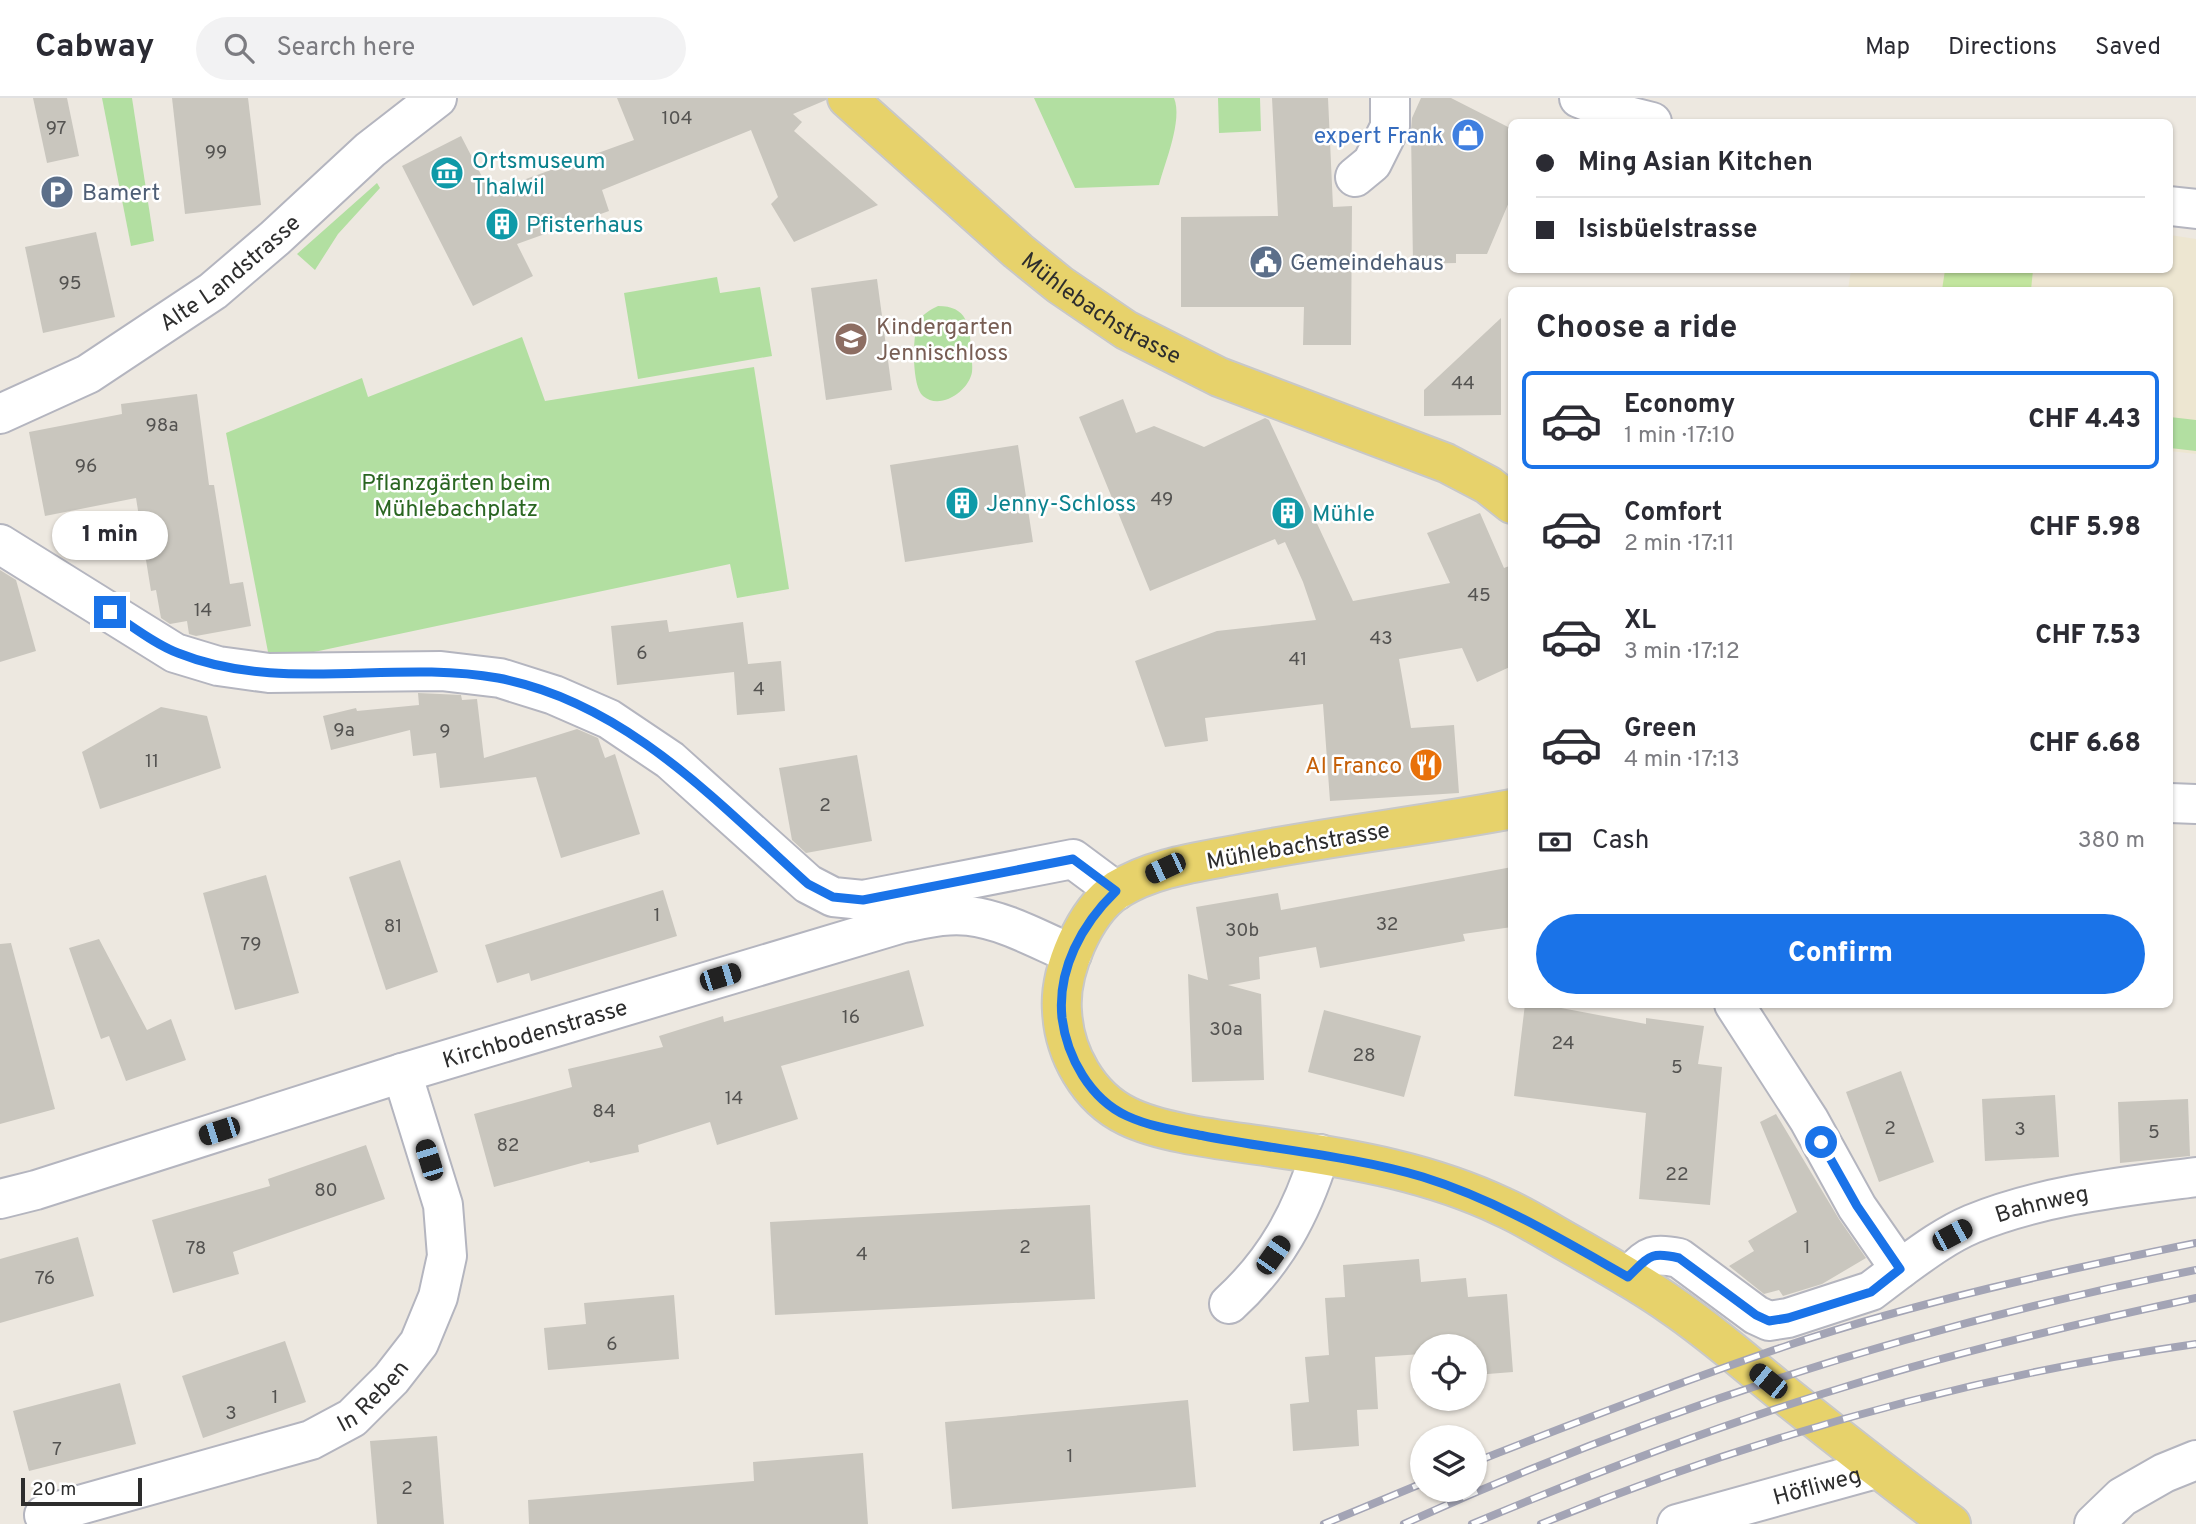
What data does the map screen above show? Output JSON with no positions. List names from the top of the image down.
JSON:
{
  "streets": {
    "main road": ["Mühlebachstrasse"],
    "street": [
      "Alte Landstrasse",
      "Kirchbodenstrasse",
      "Bahnweg",
      "In Reben",
      "Höfliweg"
    ]
  },
  "crossings": [
    ["Mühlebachstrasse", "Kirchbodenstrasse"],
    ["Mühlebachstrasse", "Bahnweg"],
    ["Mühlebachstrasse", "Höfliweg"],
    ["Kirchbodenstrasse", "In Reben"]
  ],
  "parks": ["Pflanzgärten beim Mühlebachplatz"],
  "places": {
    "shop": ["expert Frank"],
    "museum": ["Ortsmuseum Thalwil"],
    "parking": ["Bamert"],
    "building": ["Pfisterhaus", "Jenny-Schloss", "Mühle"],
    "public building": ["Gemeindehaus"],
    "school or university": ["Kindergarten Jennischloss"],
    "restaurant": ["Al Franco"]
  },
  "house_numbers": [
    "104",
    "97",
    "99",
    "95",
    "44",
    "98a",
    "96",
    "49",
    "45",
    "14",
    "43",
    "6",
    "41",
    "4",
    "9a",
    "9",
    "11",
    "2",
    "1",
    "32",
    "81",
    "30b",
    "79",
    "16",
    "30a",
    "24",
    "28",
    "5",
    "14",
    "84",
    "2",
    "3",
    "5",
    "82",
    "22",
    "80",
    "2",
    "1",
    "78",
    "4",
    "76",
    "6",
    "1",
    "3",
    "7",
    "1",
    "2"
  ],
  "scale_bar": "20 m",
  "page": {
    "header": "Cabway",
    "search": "Search here",
    "nav": ["Map", "Directions", "Saved"],
    "banner": ["Ming Asian Kitchen", "Isisbüelstrasse"],
    "heading": "Choose a ride",
    "list": [
      {
        "name": "Economy",
        "note": "1 min · 17:10",
        "value": "CHF 4.43"
      },
      {
        "name": "Comfort",
        "note": "2 min · 17:11",
        "value": "CHF 5.98"
      },
      {
        "name": "XL",
        "note": "3 min · 17:12",
        "value": "CHF 7.53"
      },
      {
        "name": "Green",
        "note": "4 min · 17:13",
        "value": "CHF 6.68"
      }
    ],
    "bubble": "1 min",
    "pay": ["Cash", "380 m"],
    "buttons": "Confirm",
    "scale": "20 m"
  }
}
